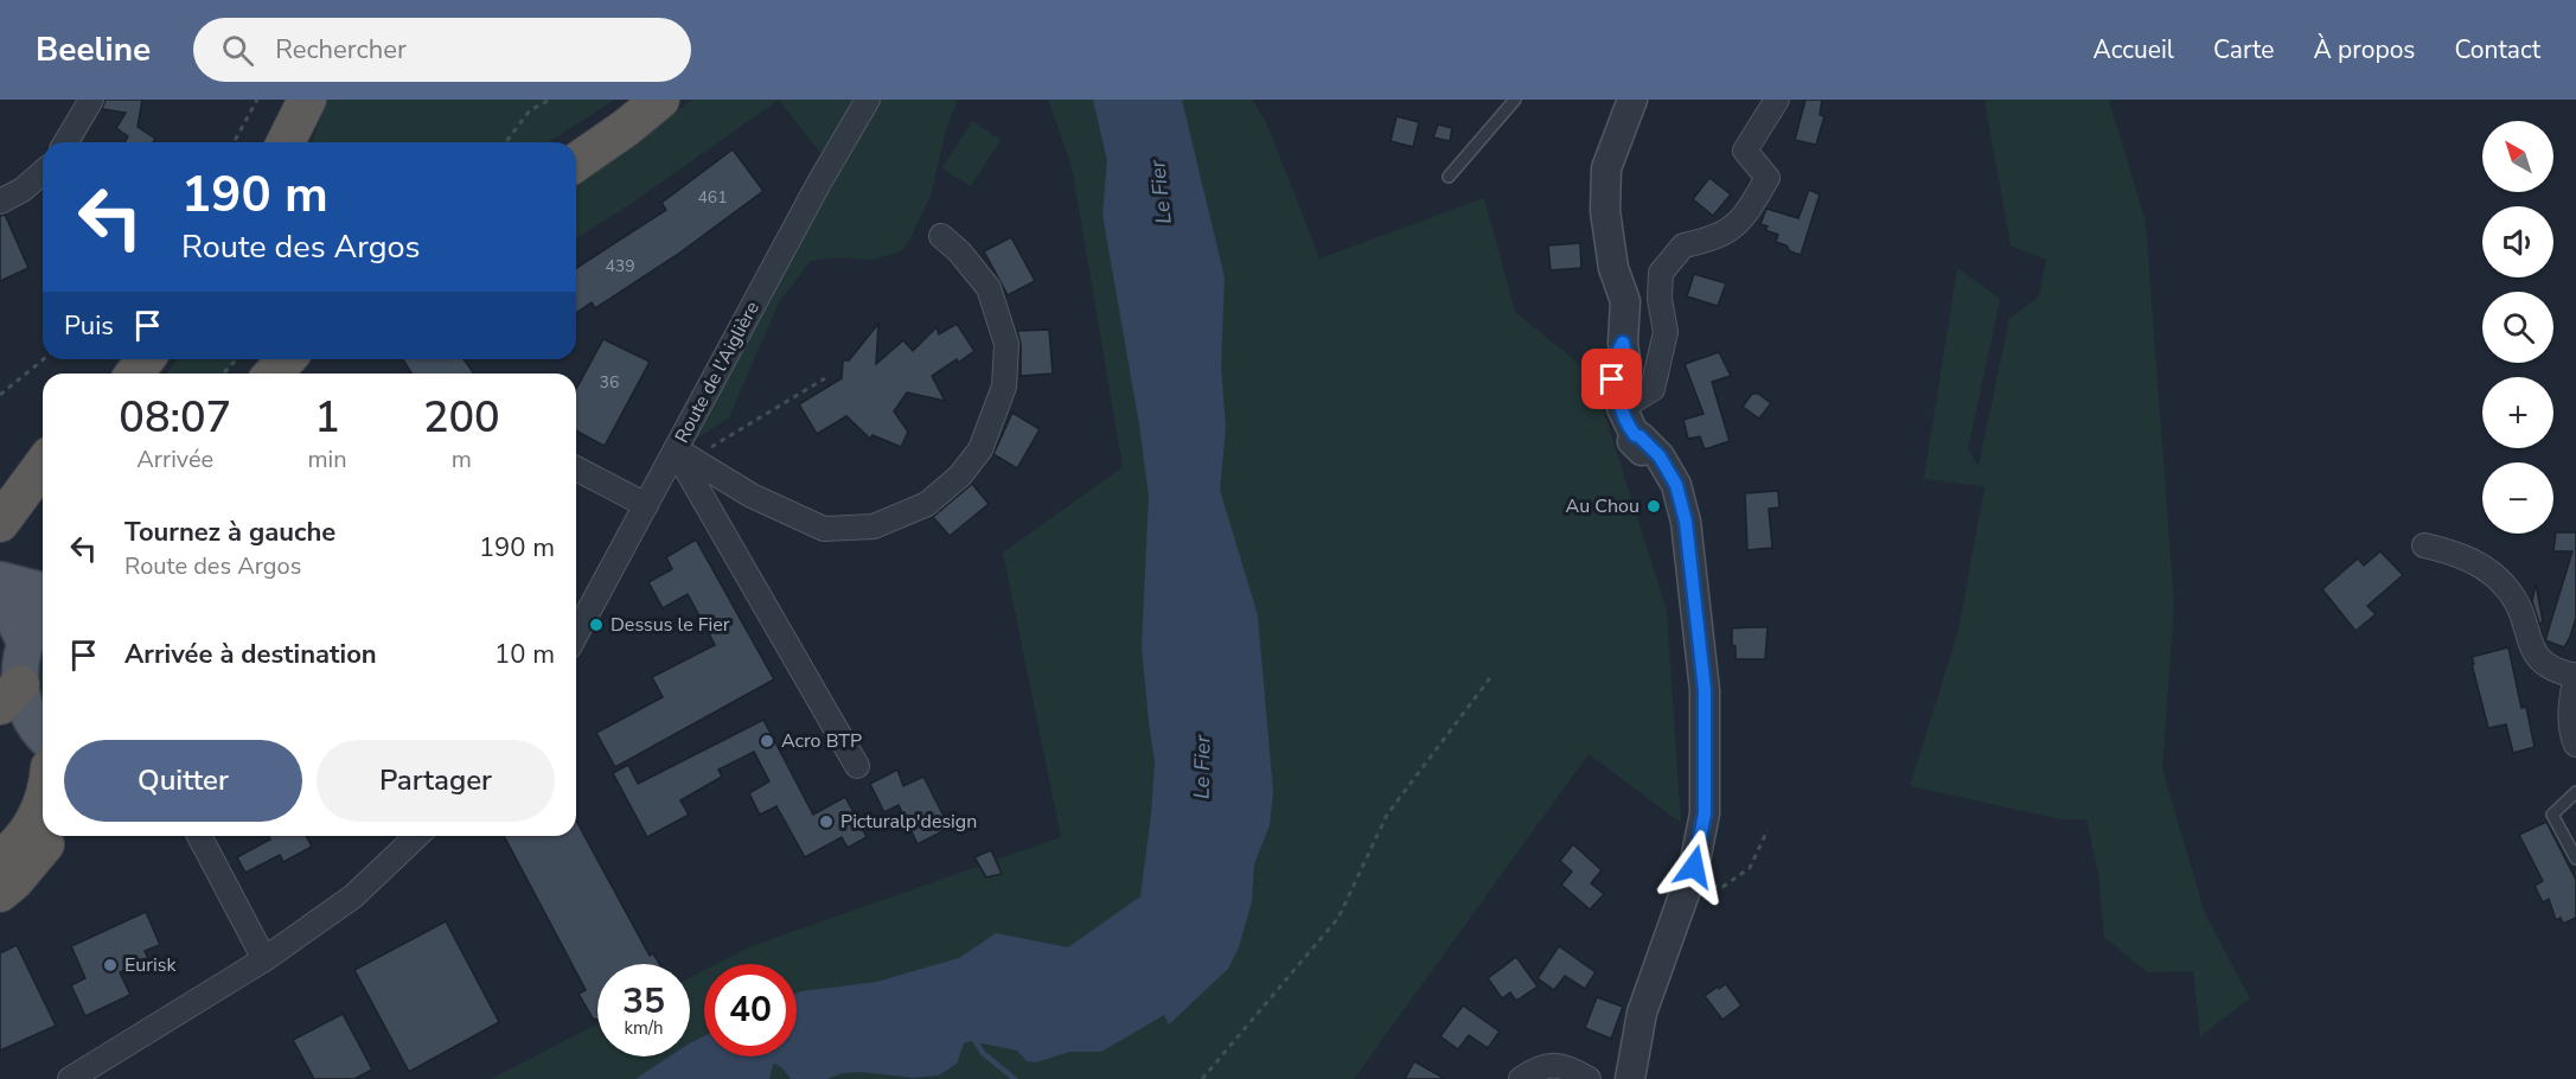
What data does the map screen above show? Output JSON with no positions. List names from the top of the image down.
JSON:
{
  "streets": {
    "street": ["Route de l'Aiglière"]
  },
  "water": ["Le Fier"],
  "places": [
    "Au Chou",
    "Dessus le Fier",
    "Acro BTP",
    "Picturalp'design",
    "Eurisk"
  ],
  "house_numbers": ["461", "439", "36"],
  "north": "top left",
  "page": {
    "header": "Beeline",
    "search": "Rechercher",
    "nav": [
      "Accueil",
      "Carte",
      "À propos",
      "Contact"
    ],
    "map_buttons": ["+", "−"],
    "turn": ["190 m", "Route des Argos"],
    "then": "Puis",
    "eta": [
      "08:07",
      "Arrivée",
      "1",
      "min",
      "200",
      "m"
    ],
    "list": [
      {
        "name": "Tournez à gauche",
        "note": "Route des Argos",
        "value": "190 m"
      },
      {
        "name": "Arrivée à destination",
        "value": "10 m"
      }
    ],
    "buttons": ["Quitter", "Partager"],
    "speed": "35 km/h",
    "limit": "40"
  }
}
